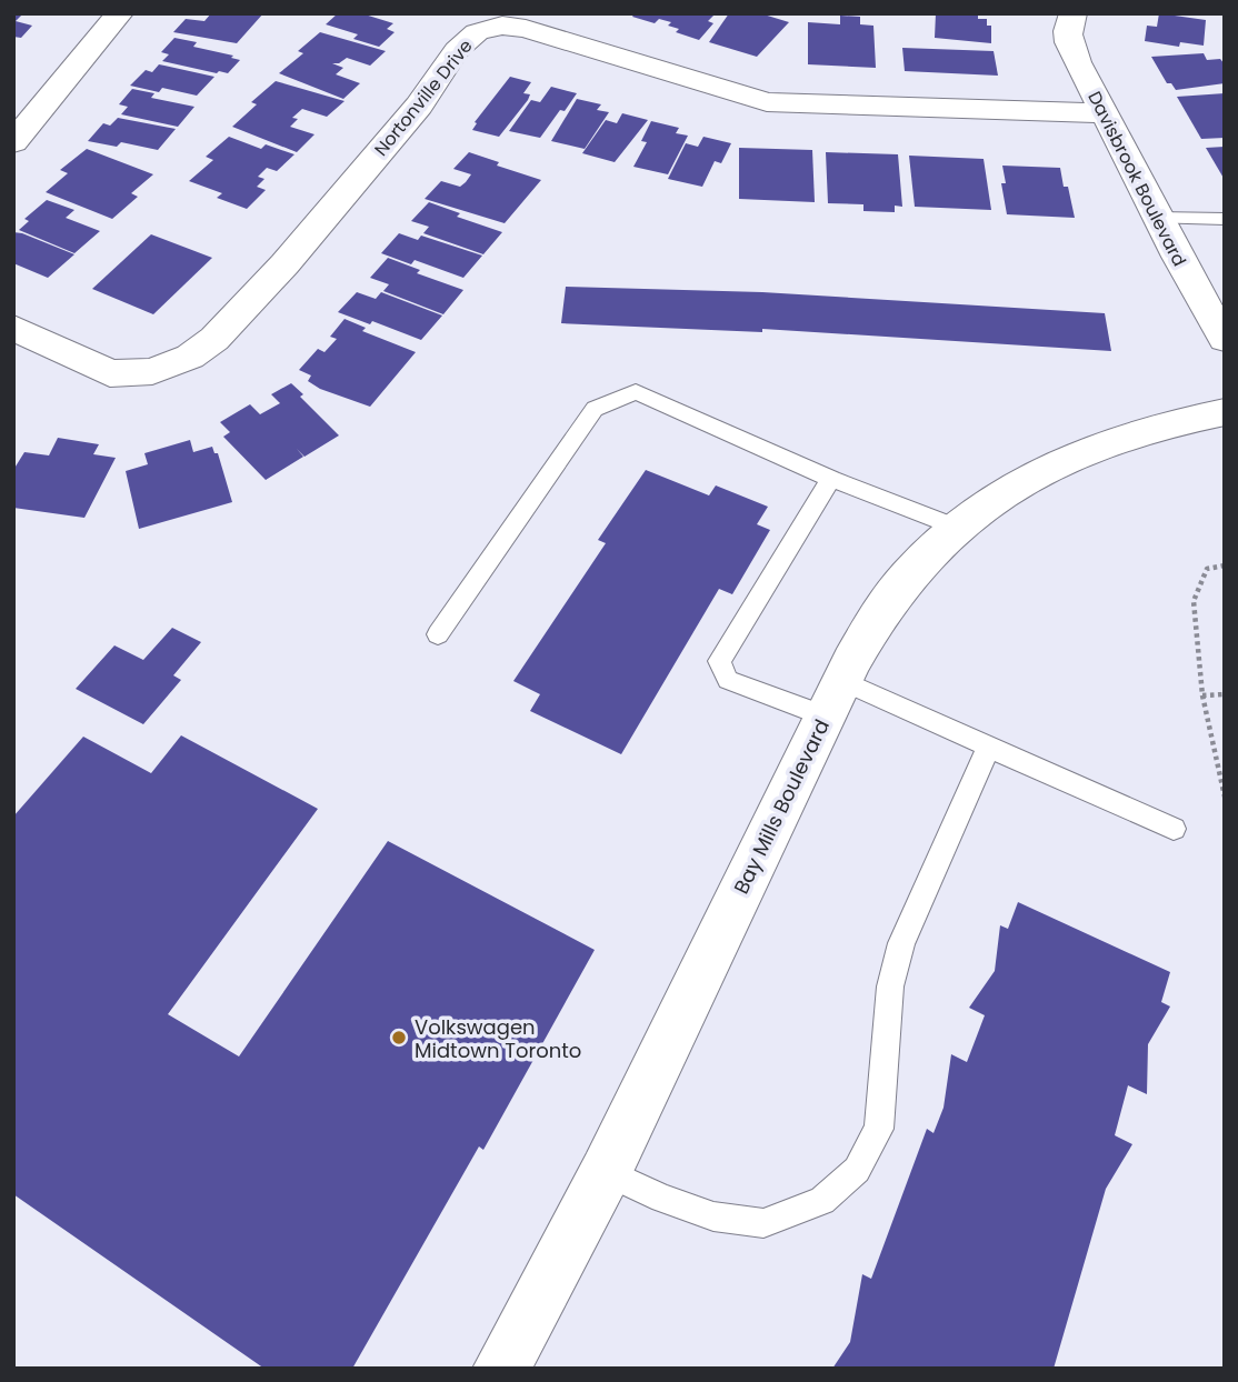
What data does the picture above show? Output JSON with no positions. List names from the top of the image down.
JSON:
{
  "streets": {
    "street": ["Nortonville Drive", "Davisbrook Boulevard", "Bay Mills Boulevard"]
  },
  "crossings": [
    ["Nortonville Drive", "Davisbrook Boulevard"]
  ],
  "places": ["Volkswagen Midtown Toronto"]
}
